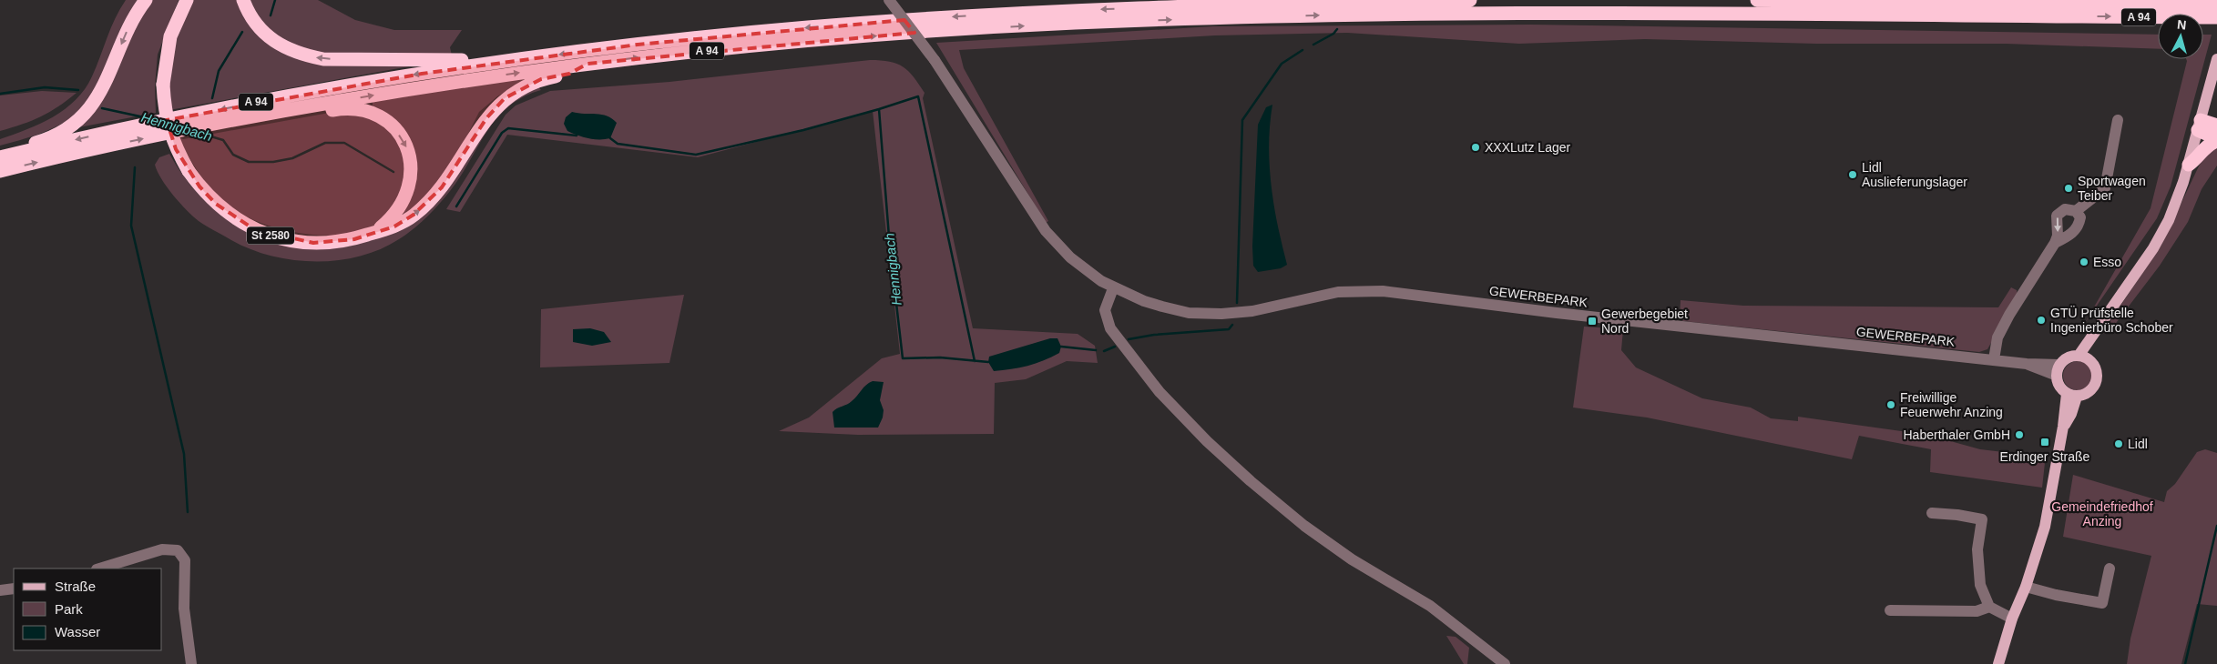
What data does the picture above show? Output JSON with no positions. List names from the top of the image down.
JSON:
{
  "streets": {
    "highway": ["A 94", "St 2580"],
    "street": ["GEWERBEPARK"]
  },
  "water": ["Hennigbach"],
  "parks": ["Gemeindefriedhof Anzing"],
  "places": {
    "other": [
      "XXXLutz Lager",
      "Lidl Auslieferungslager",
      "Sportwagen Teiber",
      "Esso",
      "GTÜ Prüfstelle Ingenierbüro Schober",
      "Freiwillige Feuerwehr Anzing",
      "Haberthaler GmbH",
      "Lidl"
    ],
    "transit": ["Gewerbegebiet Nord", "Erdinger Straße"]
  },
  "legend": ["Straße", "Park", "Wasser"],
  "north": "top"
}
